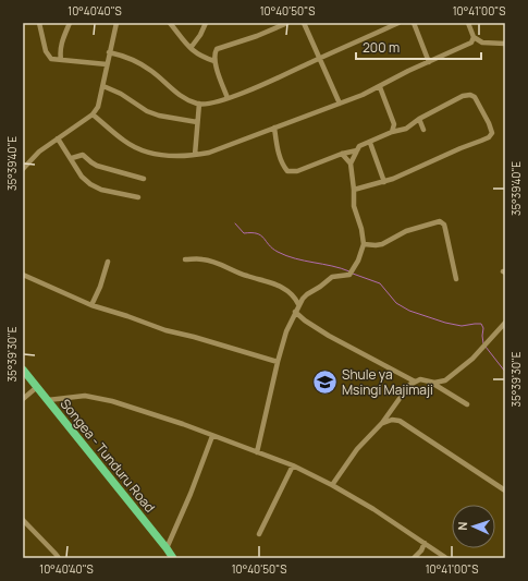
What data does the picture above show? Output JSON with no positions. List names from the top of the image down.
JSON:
{
  "streets": {
    "highway": ["Songea - Tunduru Road"]
  },
  "places": {
    "school or university": ["Shule ya Msingi Majimaji"]
  },
  "scale_bar": "200 m",
  "north": "left",
  "coordinates": [
    "10°40'40\"S",
    "10°40'50\"S",
    "10°41'00\"S",
    "35°39'40\"E",
    "35°39'30\"E"
  ]
}
